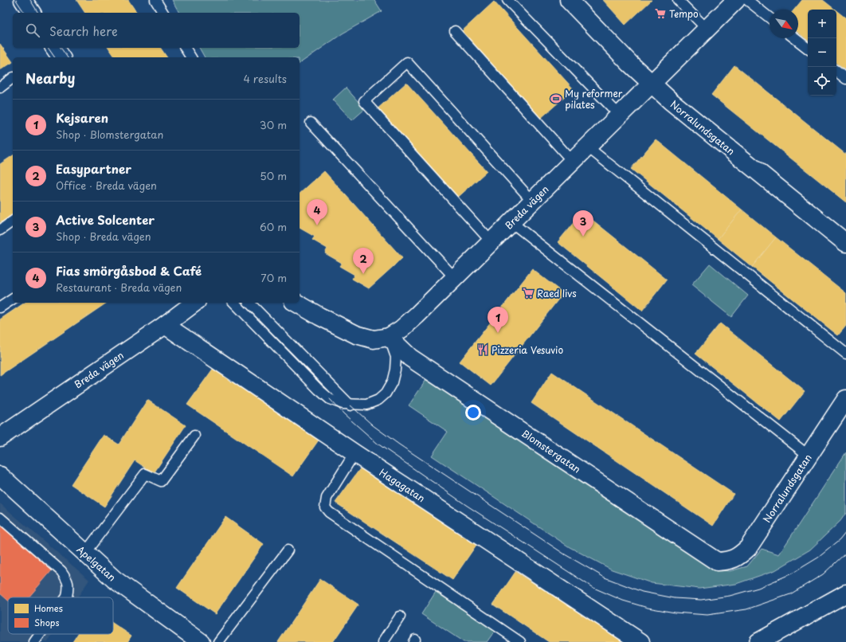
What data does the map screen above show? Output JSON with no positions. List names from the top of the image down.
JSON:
{
  "streets": {
    "street": [
      "Norralundsgatan",
      "Breda vägen",
      "Blomstergatan",
      "Hagagatan",
      "Apelgatan"
    ]
  },
  "crossings": [
    ["Norralundsgatan", "Breda vägen"],
    ["Norralundsgatan", "Blomstergatan"],
    ["Breda vägen", "Blomstergatan"],
    ["Breda vägen", "Hagagatan"]
  ],
  "places": {
    "supermarket": ["Tempo", "Raed livs"],
    "sports": ["My reformer pilates"],
    "restaurant": ["Pizzeria Vesuvio"]
  },
  "legend": ["Homes", "Shops"],
  "north": "bottom right",
  "page": {
    "map_buttons": ["+", "−"],
    "search": "Search here",
    "heading": ["Nearby", "4 results"],
    "list": [
      {
        "mark": "1",
        "name": "Kejsaren",
        "note": "Shop · Blomstergatan",
        "value": "30 m"
      },
      {
        "mark": "2",
        "name": "Easypartner",
        "note": "Office · Breda vägen",
        "value": "50 m"
      },
      {
        "mark": "3",
        "name": "Active Solcenter",
        "note": "Shop · Breda vägen",
        "value": "60 m"
      },
      {
        "mark": "4",
        "name": "Fias smörgåsbod & Café",
        "note": "Restaurant · Breda vägen",
        "value": "70 m"
      }
    ],
    "pins": [
      "4",
      "3",
      "2",
      "1"
    ]
  }
}
